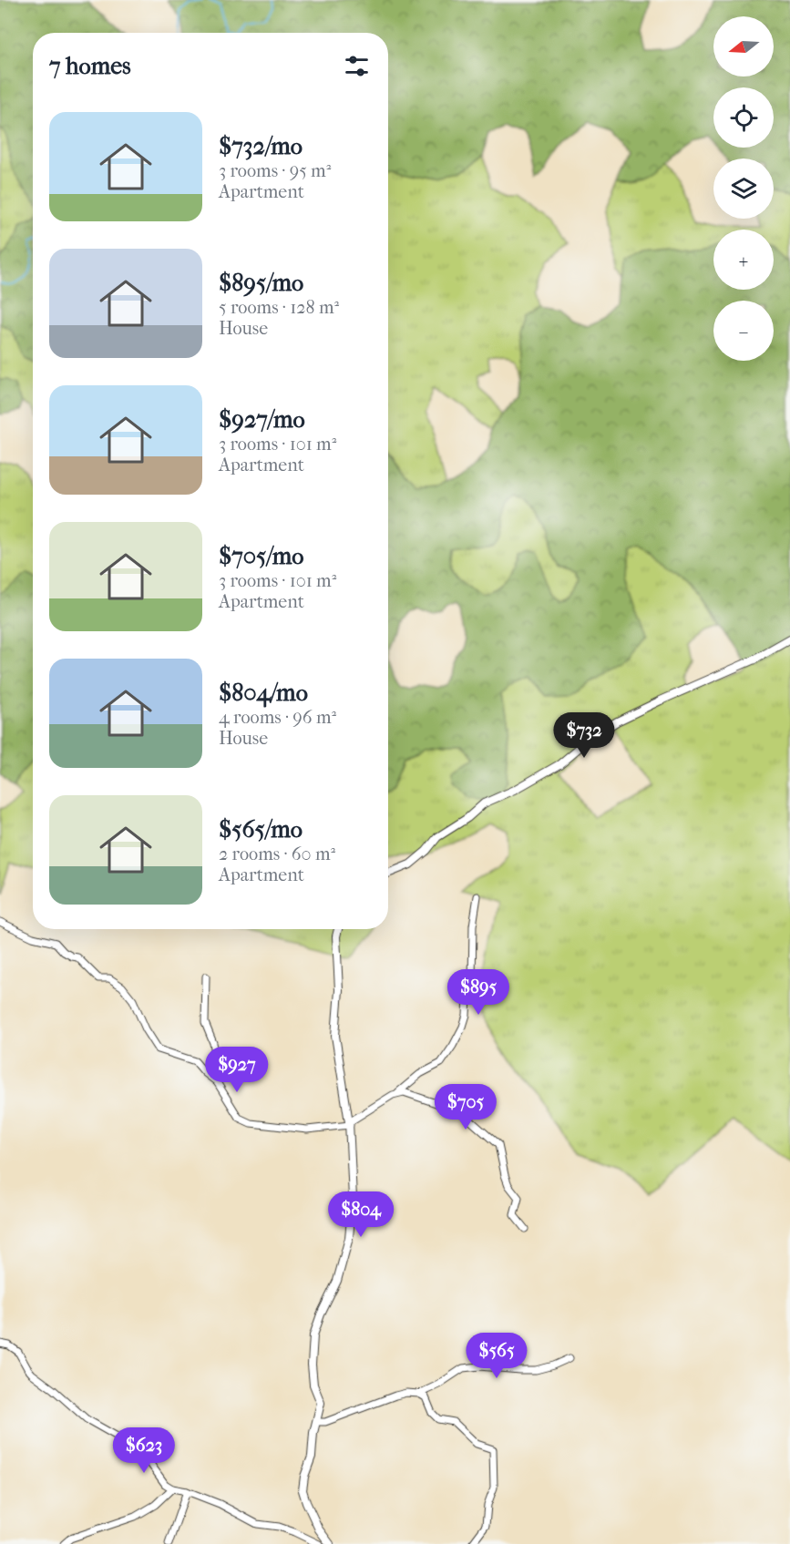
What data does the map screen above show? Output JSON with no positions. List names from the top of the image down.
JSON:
{
  "north": "left",
  "page": {
    "map_buttons": ["+", "−"],
    "heading": "7 homes",
    "list": [
      {
        "name": "$732/mo",
        "note": "3 rooms · 95 m² · Apartment"
      },
      {
        "name": "$895/mo",
        "note": "5 rooms · 128 m² · House"
      },
      {
        "name": "$927/mo",
        "note": "3 rooms · 101 m² · Apartment"
      },
      {
        "name": "$705/mo",
        "note": "3 rooms · 101 m² · Apartment"
      },
      {
        "name": "$804/mo",
        "note": "4 rooms · 96 m² · House"
      },
      {
        "name": "$565/mo",
        "note": "2 rooms · 60 m² · Apartment"
      }
    ],
    "price": [
      "$732",
      "$895",
      "$927",
      "$705",
      "$804",
      "$565",
      "$623"
    ]
  }
}
